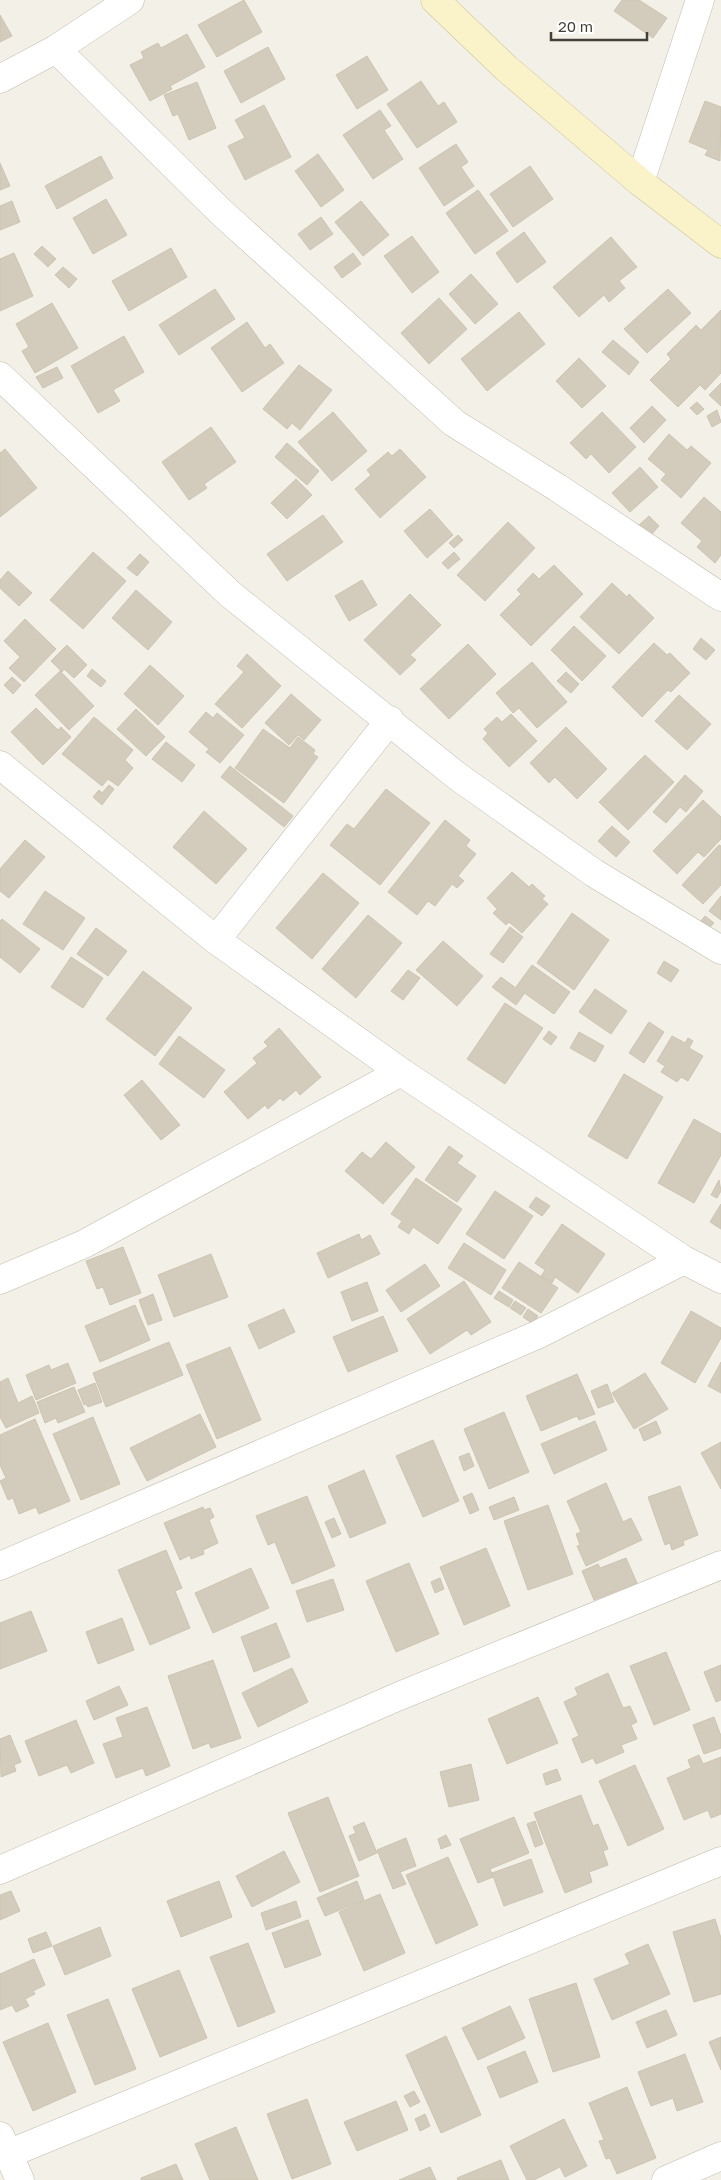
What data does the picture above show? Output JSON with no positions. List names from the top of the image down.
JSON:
{
  "scale_bar": "20 m"
}
